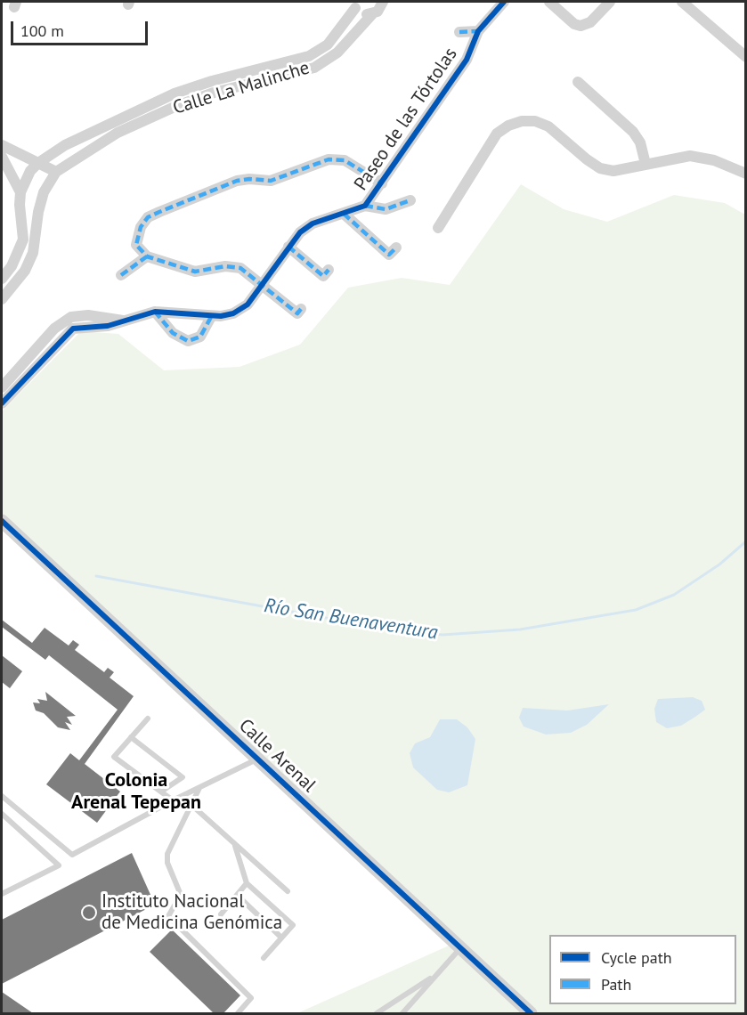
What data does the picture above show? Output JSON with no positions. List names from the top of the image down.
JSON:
{
  "streets": {
    "street": ["Calle La Malinche", "Paseo de las Tórtolas", "Calle Arenal"]
  },
  "districts": ["Colonia Arenal Tepepan"],
  "water": ["Río San Buenaventura"],
  "places": ["Instituto Nacional de Medicina Genómica"],
  "legend": ["Cycle path", "Path"],
  "scale_bar": "100 m"
}
